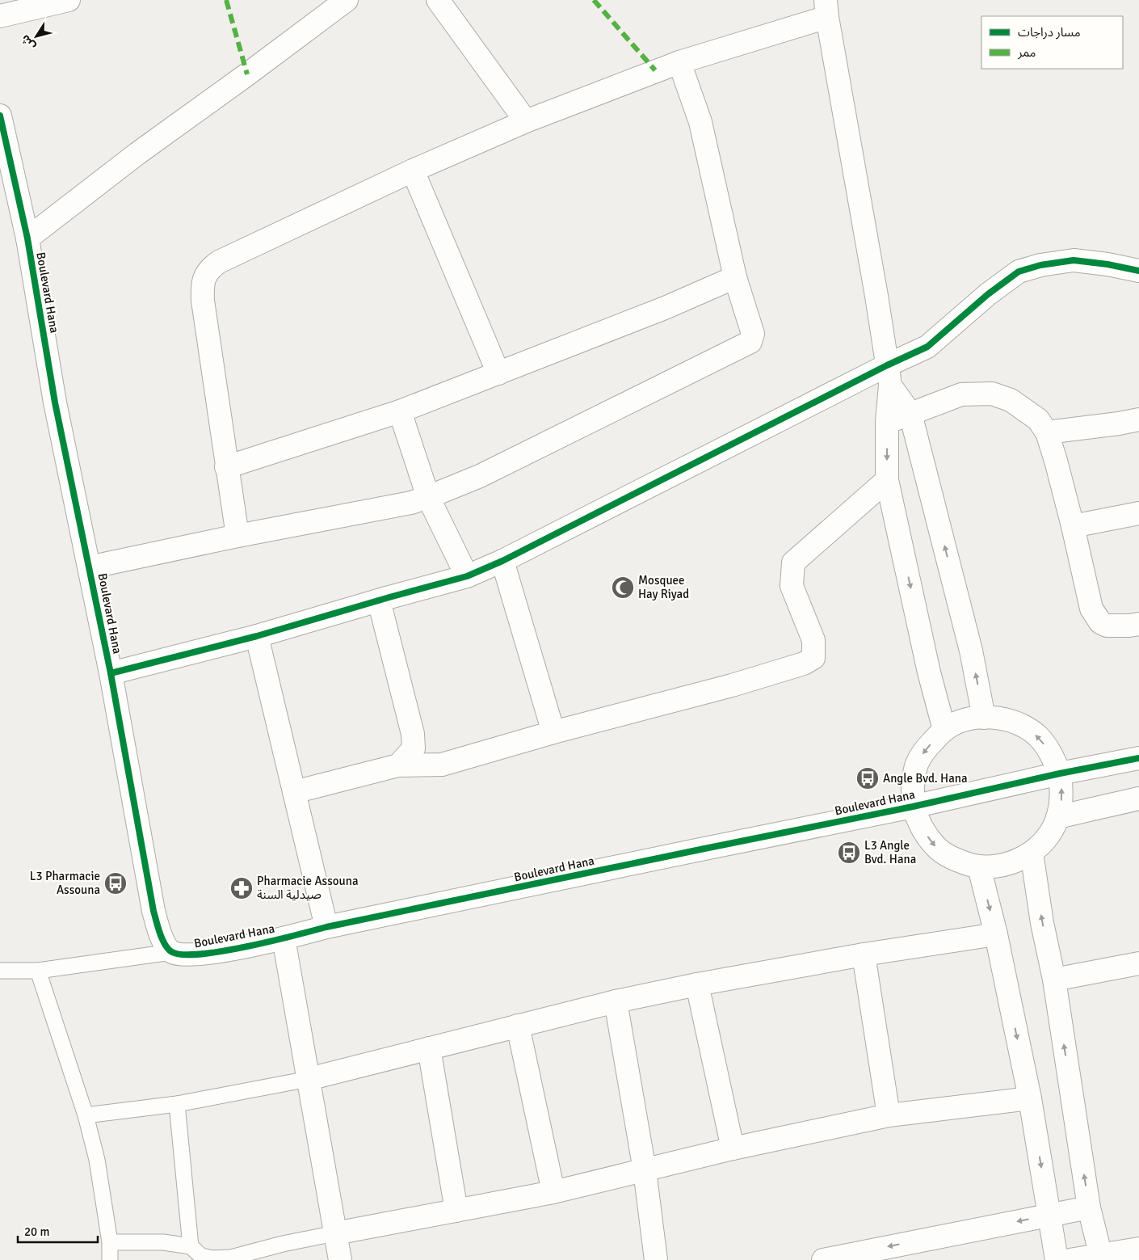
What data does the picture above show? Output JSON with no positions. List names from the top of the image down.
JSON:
{
  "streets": {
    "street": ["Boulevard Hana"]
  },
  "places": {
    "mosque": ["Mosquee Hay Riyad"],
    "bus stop": ["Angle Bvd. Hana", "L3 Angle Bvd. Hana", "L3 Pharmacie Assouna"],
    "pharmacy": ["Pharmacie Assouna صيدلية السنة"]
  },
  "legend": ["مسار دراجات", "ممر"],
  "scale_bar": "20 m",
  "north": "bottom left"
}
